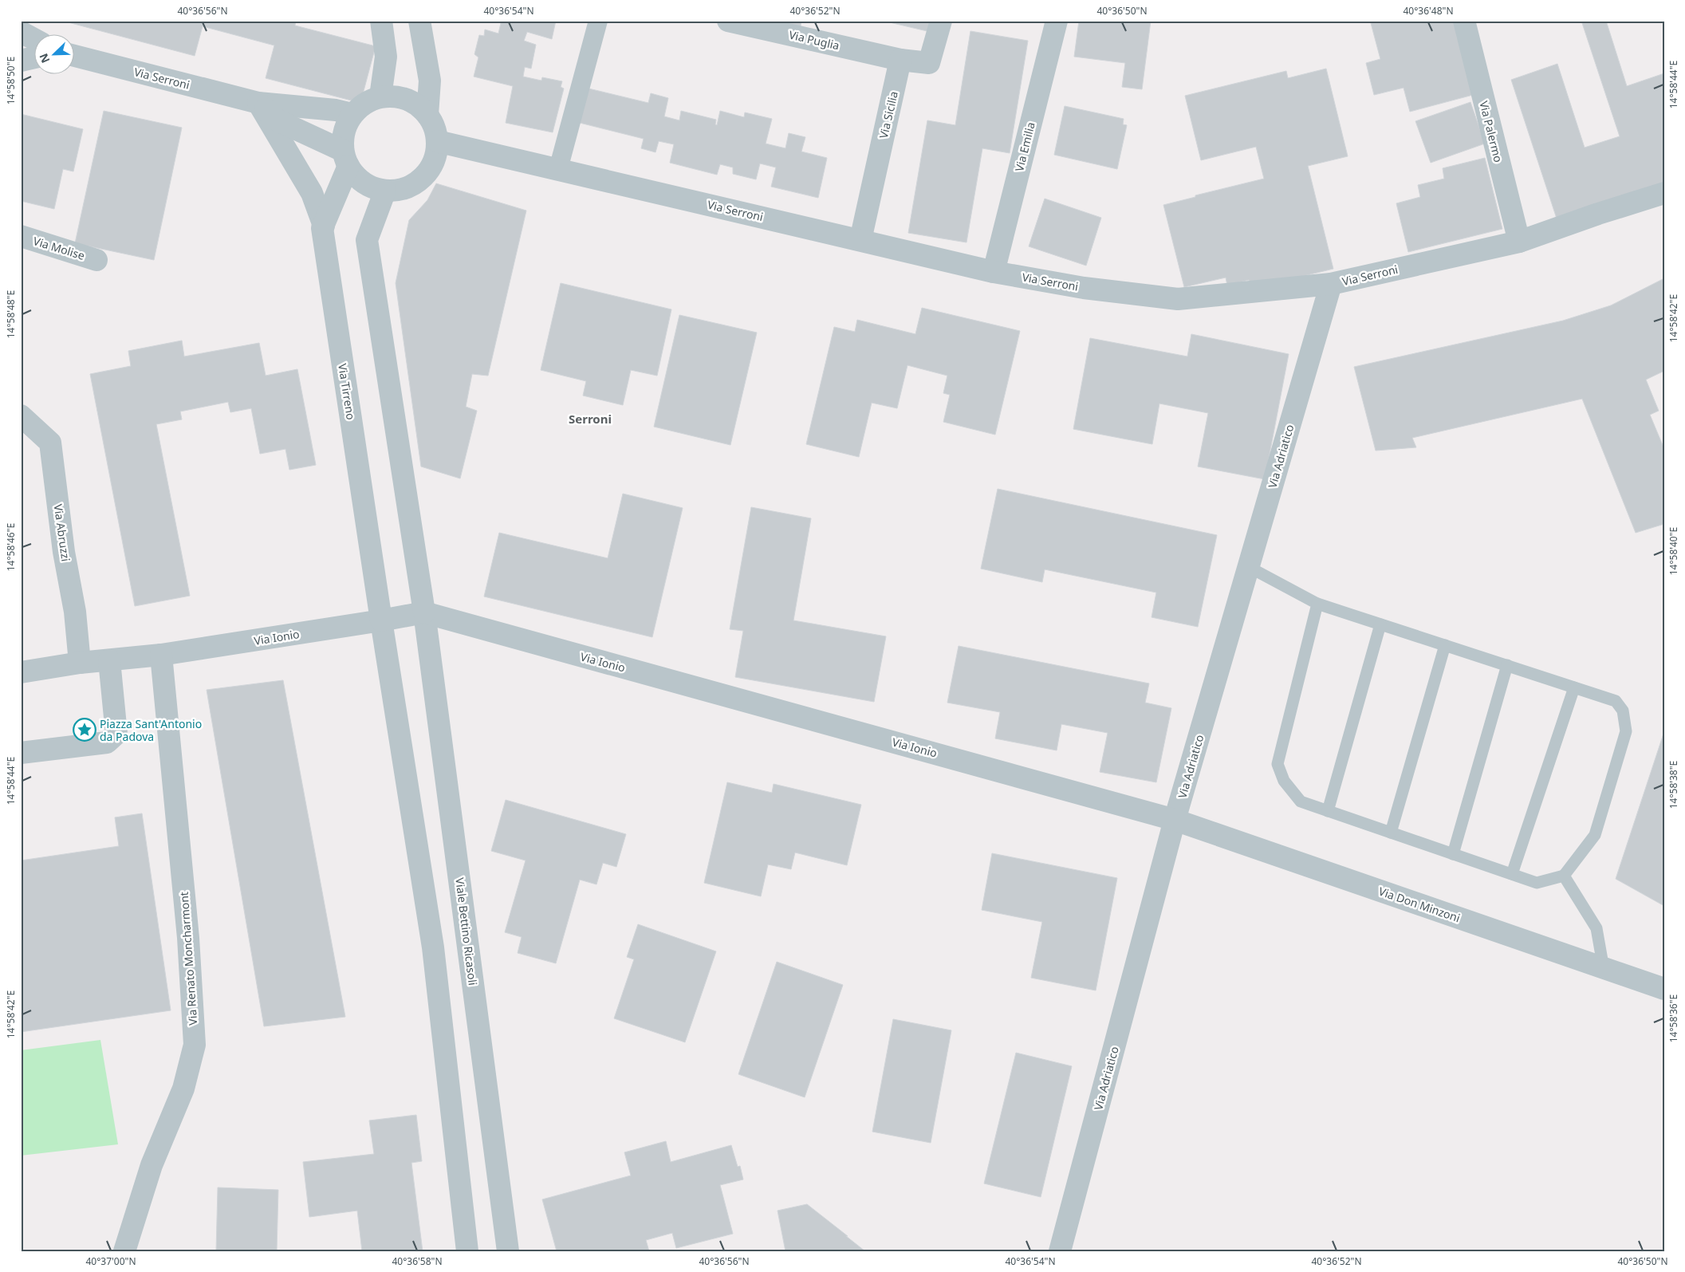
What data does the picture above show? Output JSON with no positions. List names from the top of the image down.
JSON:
{
  "streets": {
    "street": [
      "Via Puglia",
      "Via Serroni",
      "Via Sicilia",
      "Via Palermo",
      "Via Emilia",
      "Via Molise",
      "Via Tirreno",
      "Via Adriatico",
      "Via Abruzzi",
      "Via Ionio",
      "Via Don Minzoni",
      "Viale Bettino Ricasoli",
      "Via Renato Moncharmont"
    ]
  },
  "crossings": [
    ["Via Puglia", "Via Sicilia"],
    ["Via Serroni", "Via Sicilia"],
    ["Via Serroni", "Via Palermo"],
    ["Via Serroni", "Via Emilia"],
    ["Via Serroni", "Via Tirreno"],
    ["Via Serroni", "Via Adriatico"],
    ["Via Tirreno", "Via Ionio"],
    ["Via Adriatico", "Via Ionio"],
    ["Via Adriatico", "Via Don Minzoni"],
    ["Via Abruzzi", "Via Ionio"],
    ["Via Ionio", "Via Don Minzoni"],
    ["Via Ionio", "Viale Bettino Ricasoli"],
    ["Via Ionio", "Via Renato Moncharmont"]
  ],
  "districts": ["Serroni"],
  "places": {
    "place": ["Piazza Sant'Antonio da Padova"]
  },
  "north": "bottom left",
  "coordinates": [
    "40°36'56\"N",
    "40°36'54\"N",
    "40°36'52\"N",
    "40°36'50\"N",
    "40°36'48\"N",
    "14°58'50\"E",
    "14°58'44\"E",
    "14°58'48\"E",
    "14°58'42\"E",
    "14°58'46\"E",
    "14°58'40\"E",
    "14°58'38\"E",
    "14°58'36\"E",
    "40°37'00\"N",
    "40°36'58\"N"
  ]
}
